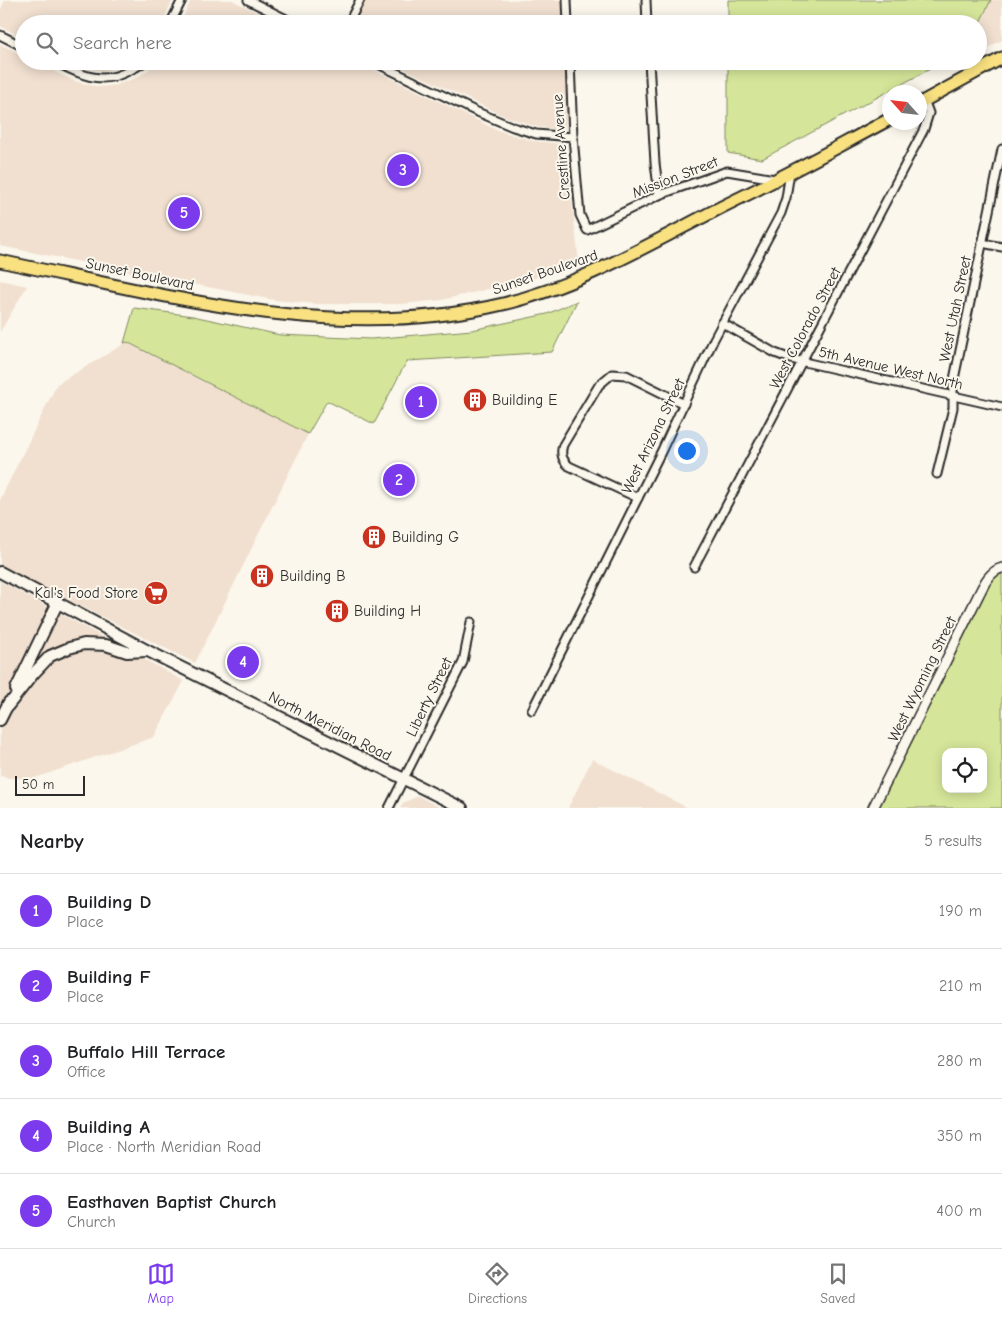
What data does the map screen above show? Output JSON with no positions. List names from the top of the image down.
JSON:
{
  "streets": {
    "main road": ["Sunset Boulevard", "North Meridian Road"],
    "street": [
      "Crestline Avenue",
      "Mission Street",
      "West Utah Street",
      "West Colorado Street",
      "5th Avenue West North",
      "West Arizona Street",
      "West Wyoming Street",
      "Liberty Street"
    ]
  },
  "crossings": [
    ["Crestline Avenue", "Mission Street"],
    ["Mission Street", "Sunset Boulevard"],
    ["Sunset Boulevard", "West Arizona Street"],
    ["West Utah Street", "5th Avenue West North"],
    ["West Colorado Street", "5th Avenue West North"],
    ["5th Avenue West North", "West Arizona Street"],
    ["Liberty Street", "North Meridian Road"]
  ],
  "places": {
    "building": [
      "Building E",
      "Building G",
      "Building B",
      "Building H"
    ],
    "supermarket": ["Kal's Food Store"]
  },
  "scale_bar": "50 m",
  "north": "top left",
  "page": {
    "search": "Search here",
    "pins": [
      "3",
      "5",
      "1",
      "2",
      "4"
    ],
    "scale": "50 m",
    "heading": ["Nearby", "5 results"],
    "list": [
      {
        "mark": "1",
        "name": "Building D",
        "note": "Place",
        "value": "190 m"
      },
      {
        "mark": "2",
        "name": "Building F",
        "note": "Place",
        "value": "210 m"
      },
      {
        "mark": "3",
        "name": "Buffalo Hill Terrace",
        "note": "Office",
        "value": "280 m"
      },
      {
        "mark": "4",
        "name": "Building A",
        "note": "Place · North Meridian Road",
        "value": "350 m"
      },
      {
        "mark": "5",
        "name": "Easthaven Baptist Church",
        "note": "Church",
        "value": "400 m"
      }
    ],
    "nav": ["Map", "Directions", "Saved"]
  }
}
